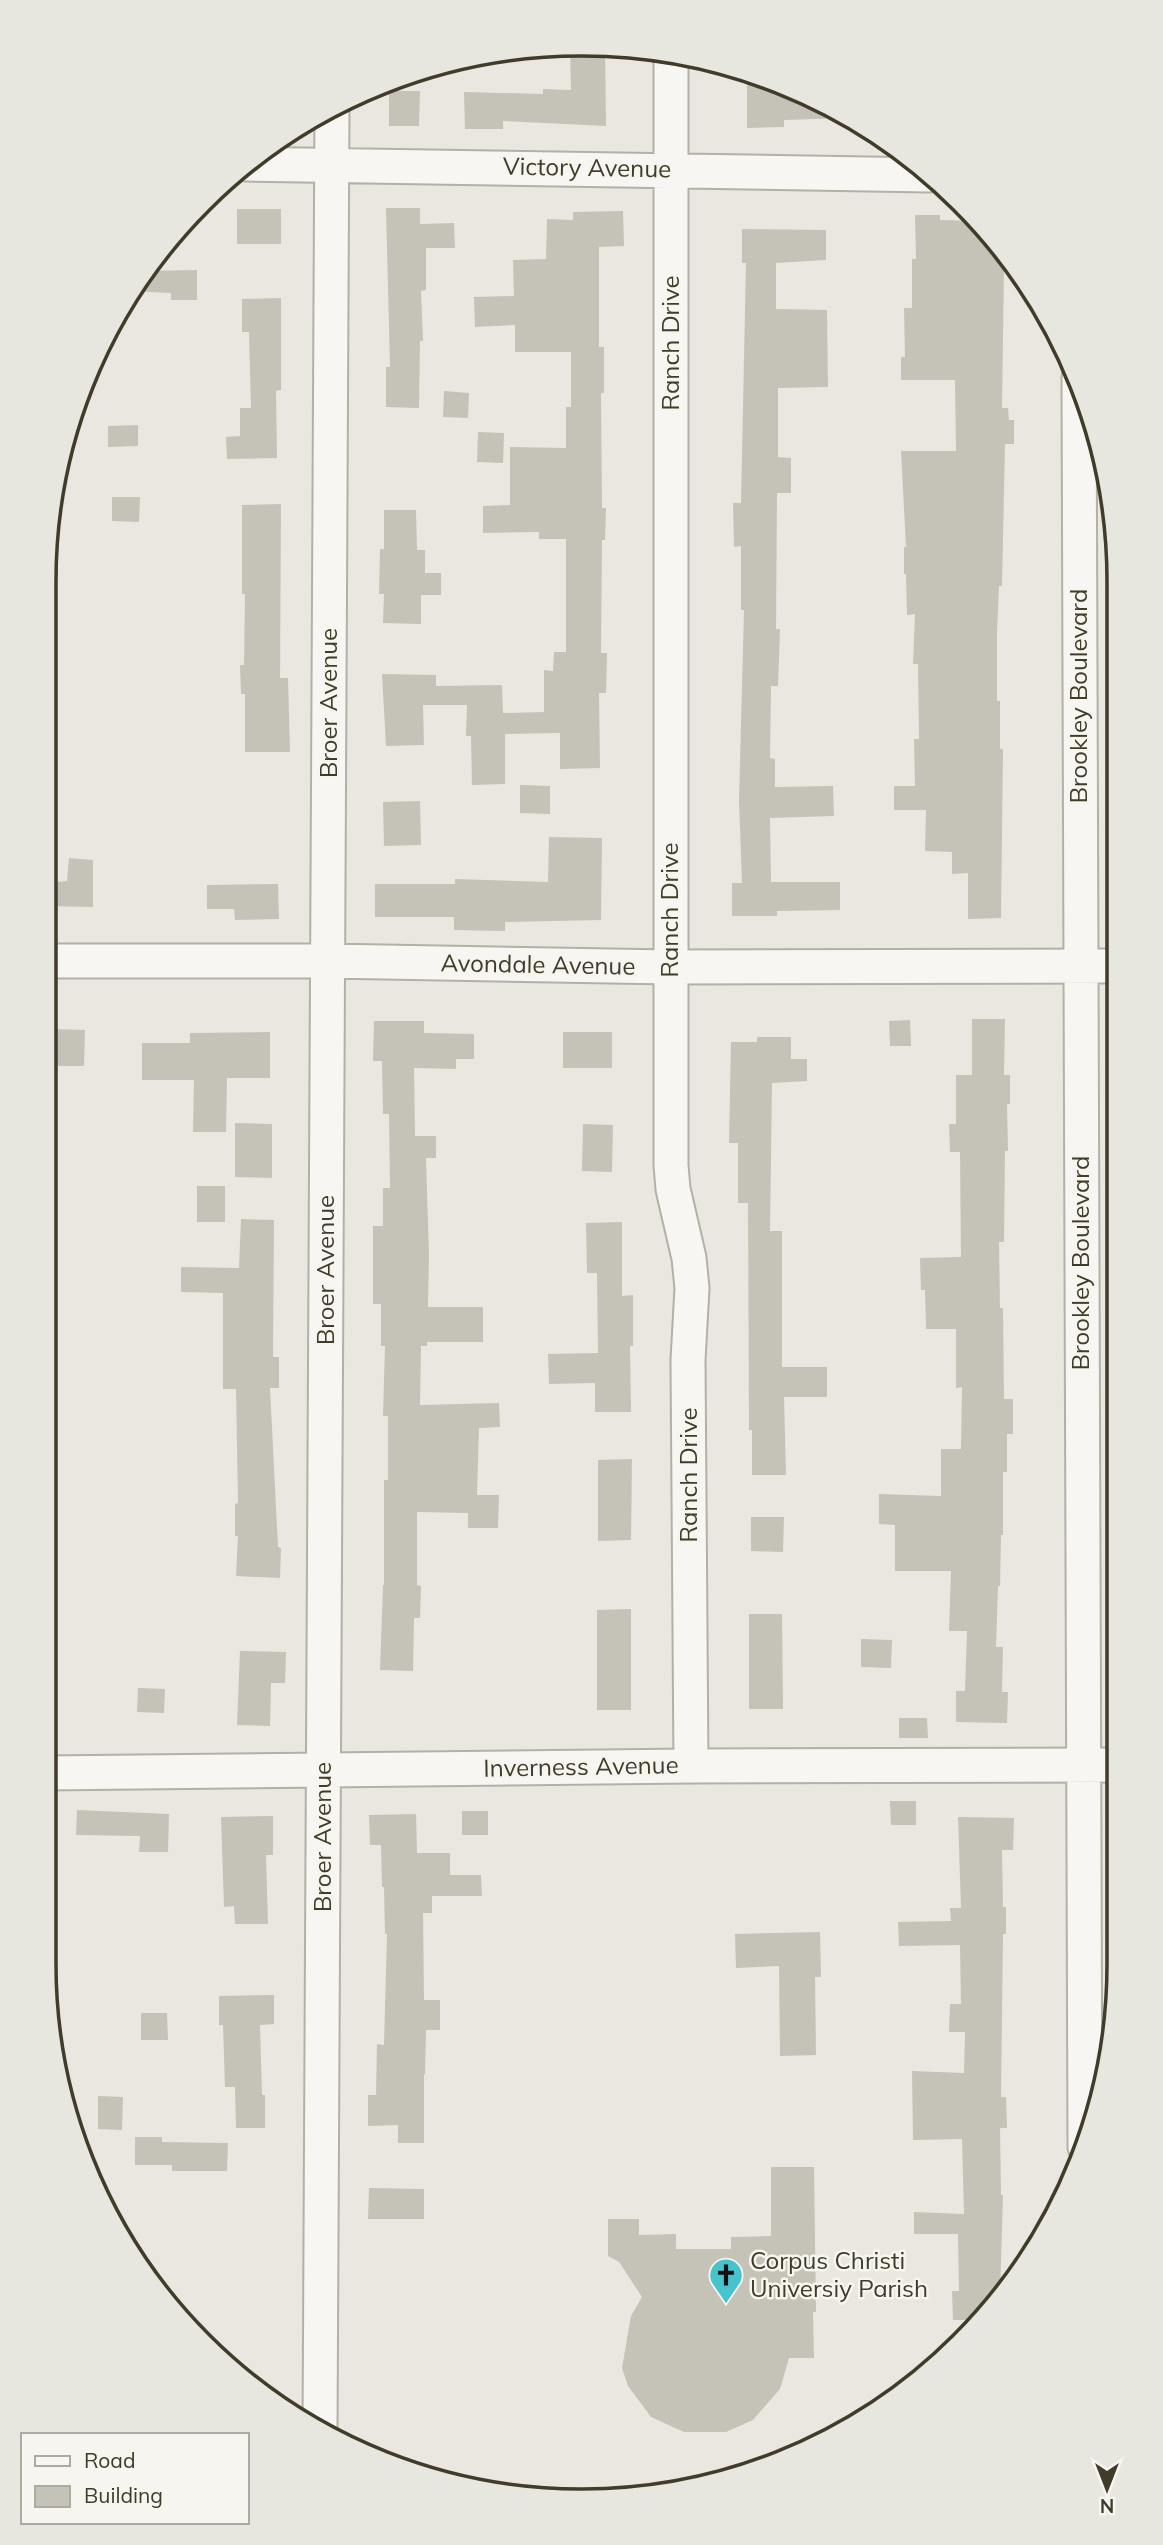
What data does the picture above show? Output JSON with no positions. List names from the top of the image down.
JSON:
{
  "streets": {
    "street": [
      "Victory Avenue",
      "Ranch Drive",
      "Brookley Boulevard",
      "Broer Avenue",
      "Avondale Avenue",
      "Inverness Avenue"
    ]
  },
  "crossings": [
    ["Victory Avenue", "Ranch Drive"],
    ["Victory Avenue", "Broer Avenue"],
    ["Ranch Drive", "Avondale Avenue"],
    ["Ranch Drive", "Inverness Avenue"],
    ["Brookley Boulevard", "Avondale Avenue"],
    ["Brookley Boulevard", "Inverness Avenue"],
    ["Broer Avenue", "Avondale Avenue"],
    ["Broer Avenue", "Inverness Avenue"]
  ],
  "places": {
    "church": ["Corpus Christi Universiy Parish"]
  },
  "legend": ["Road", "Building"],
  "north": "bottom"
}
